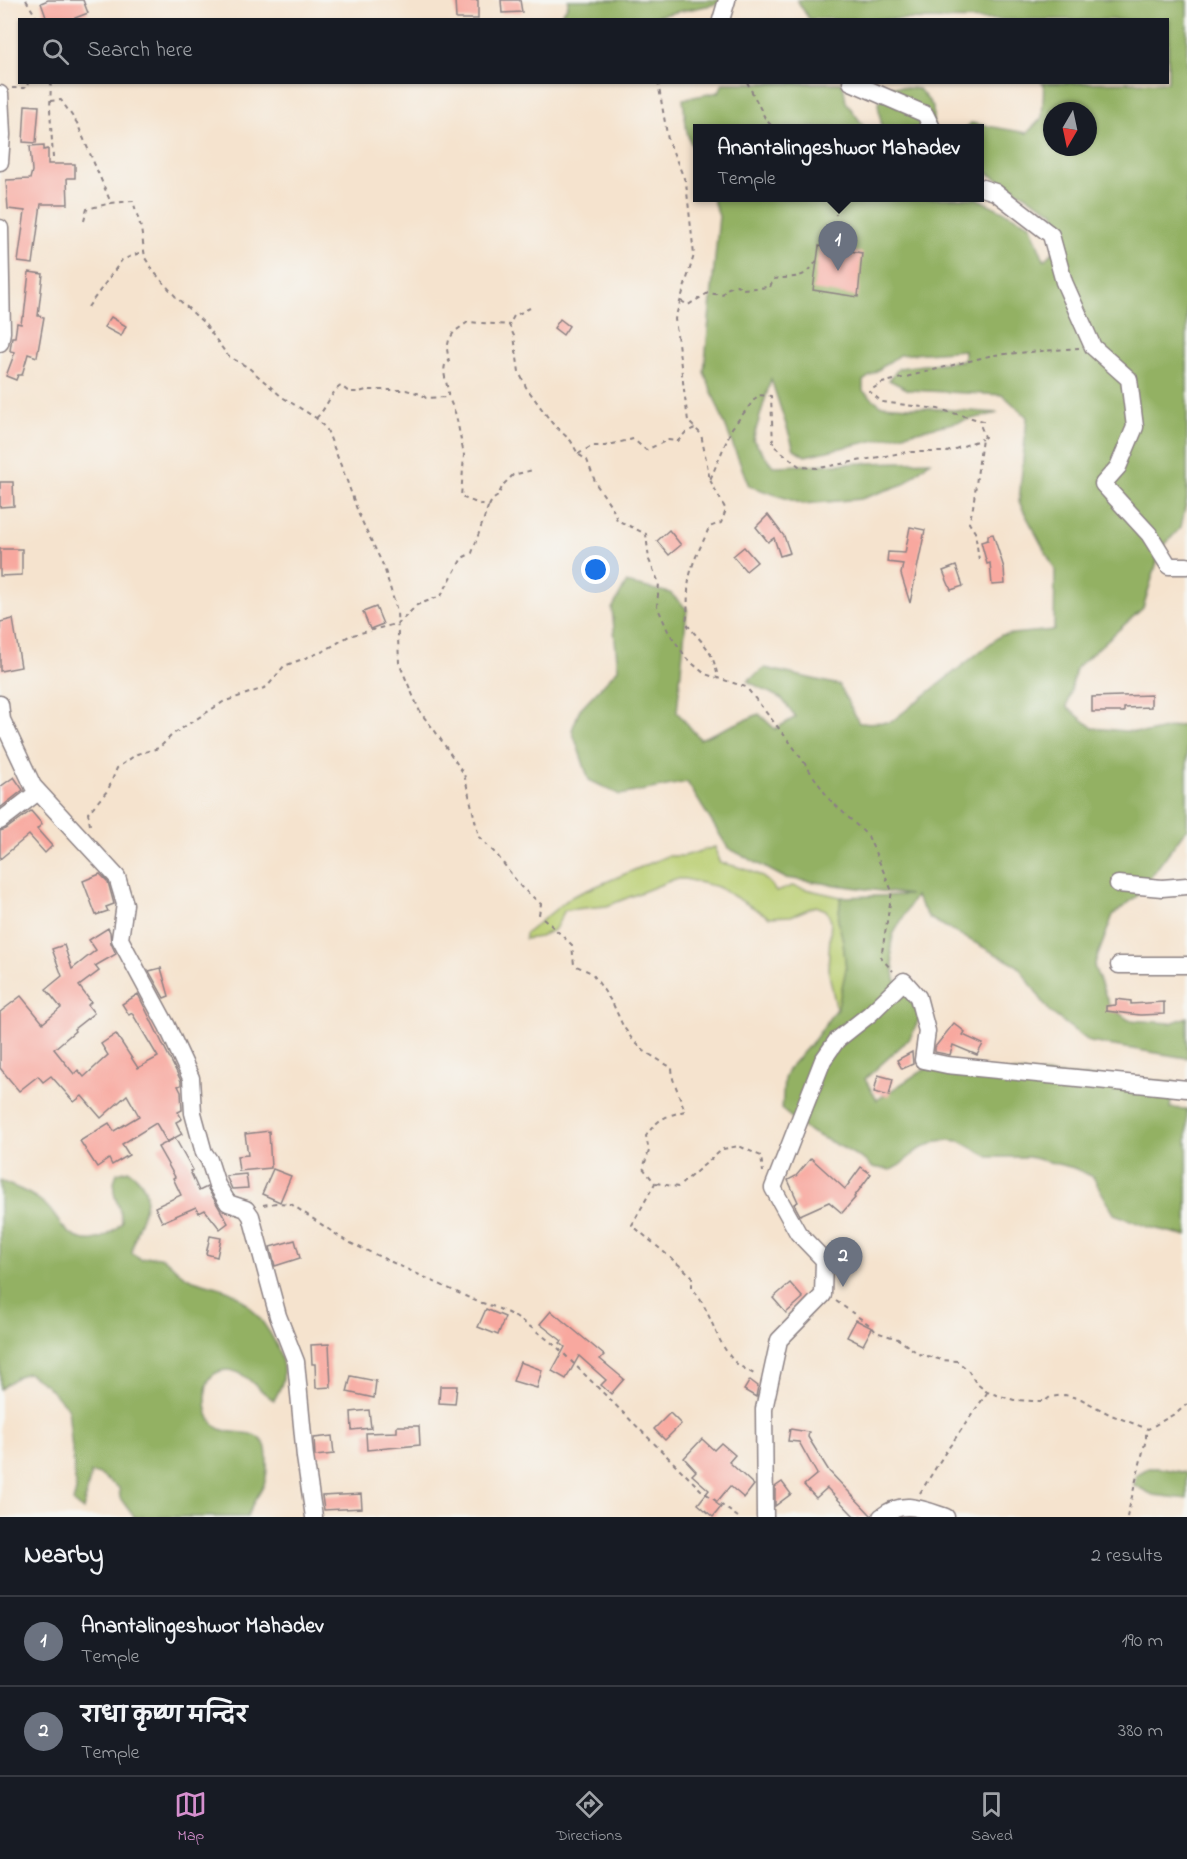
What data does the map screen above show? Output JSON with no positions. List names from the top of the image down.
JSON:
{
  "north": "bottom",
  "page": {
    "search": "Search here",
    "popup": ["Anantalingeshwor Mahadev", "Temple"],
    "pins": ["1", "2"],
    "heading": ["Nearby", "2 results"],
    "list": [
      {
        "mark": "1",
        "name": "Anantalingeshwor Mahadev",
        "note": "Temple",
        "value": "190 m"
      },
      {
        "mark": "2",
        "name": "राधा कृष्ण मन्दिर",
        "note": "Temple",
        "value": "380 m"
      }
    ],
    "nav": ["Map", "Directions", "Saved"]
  }
}
